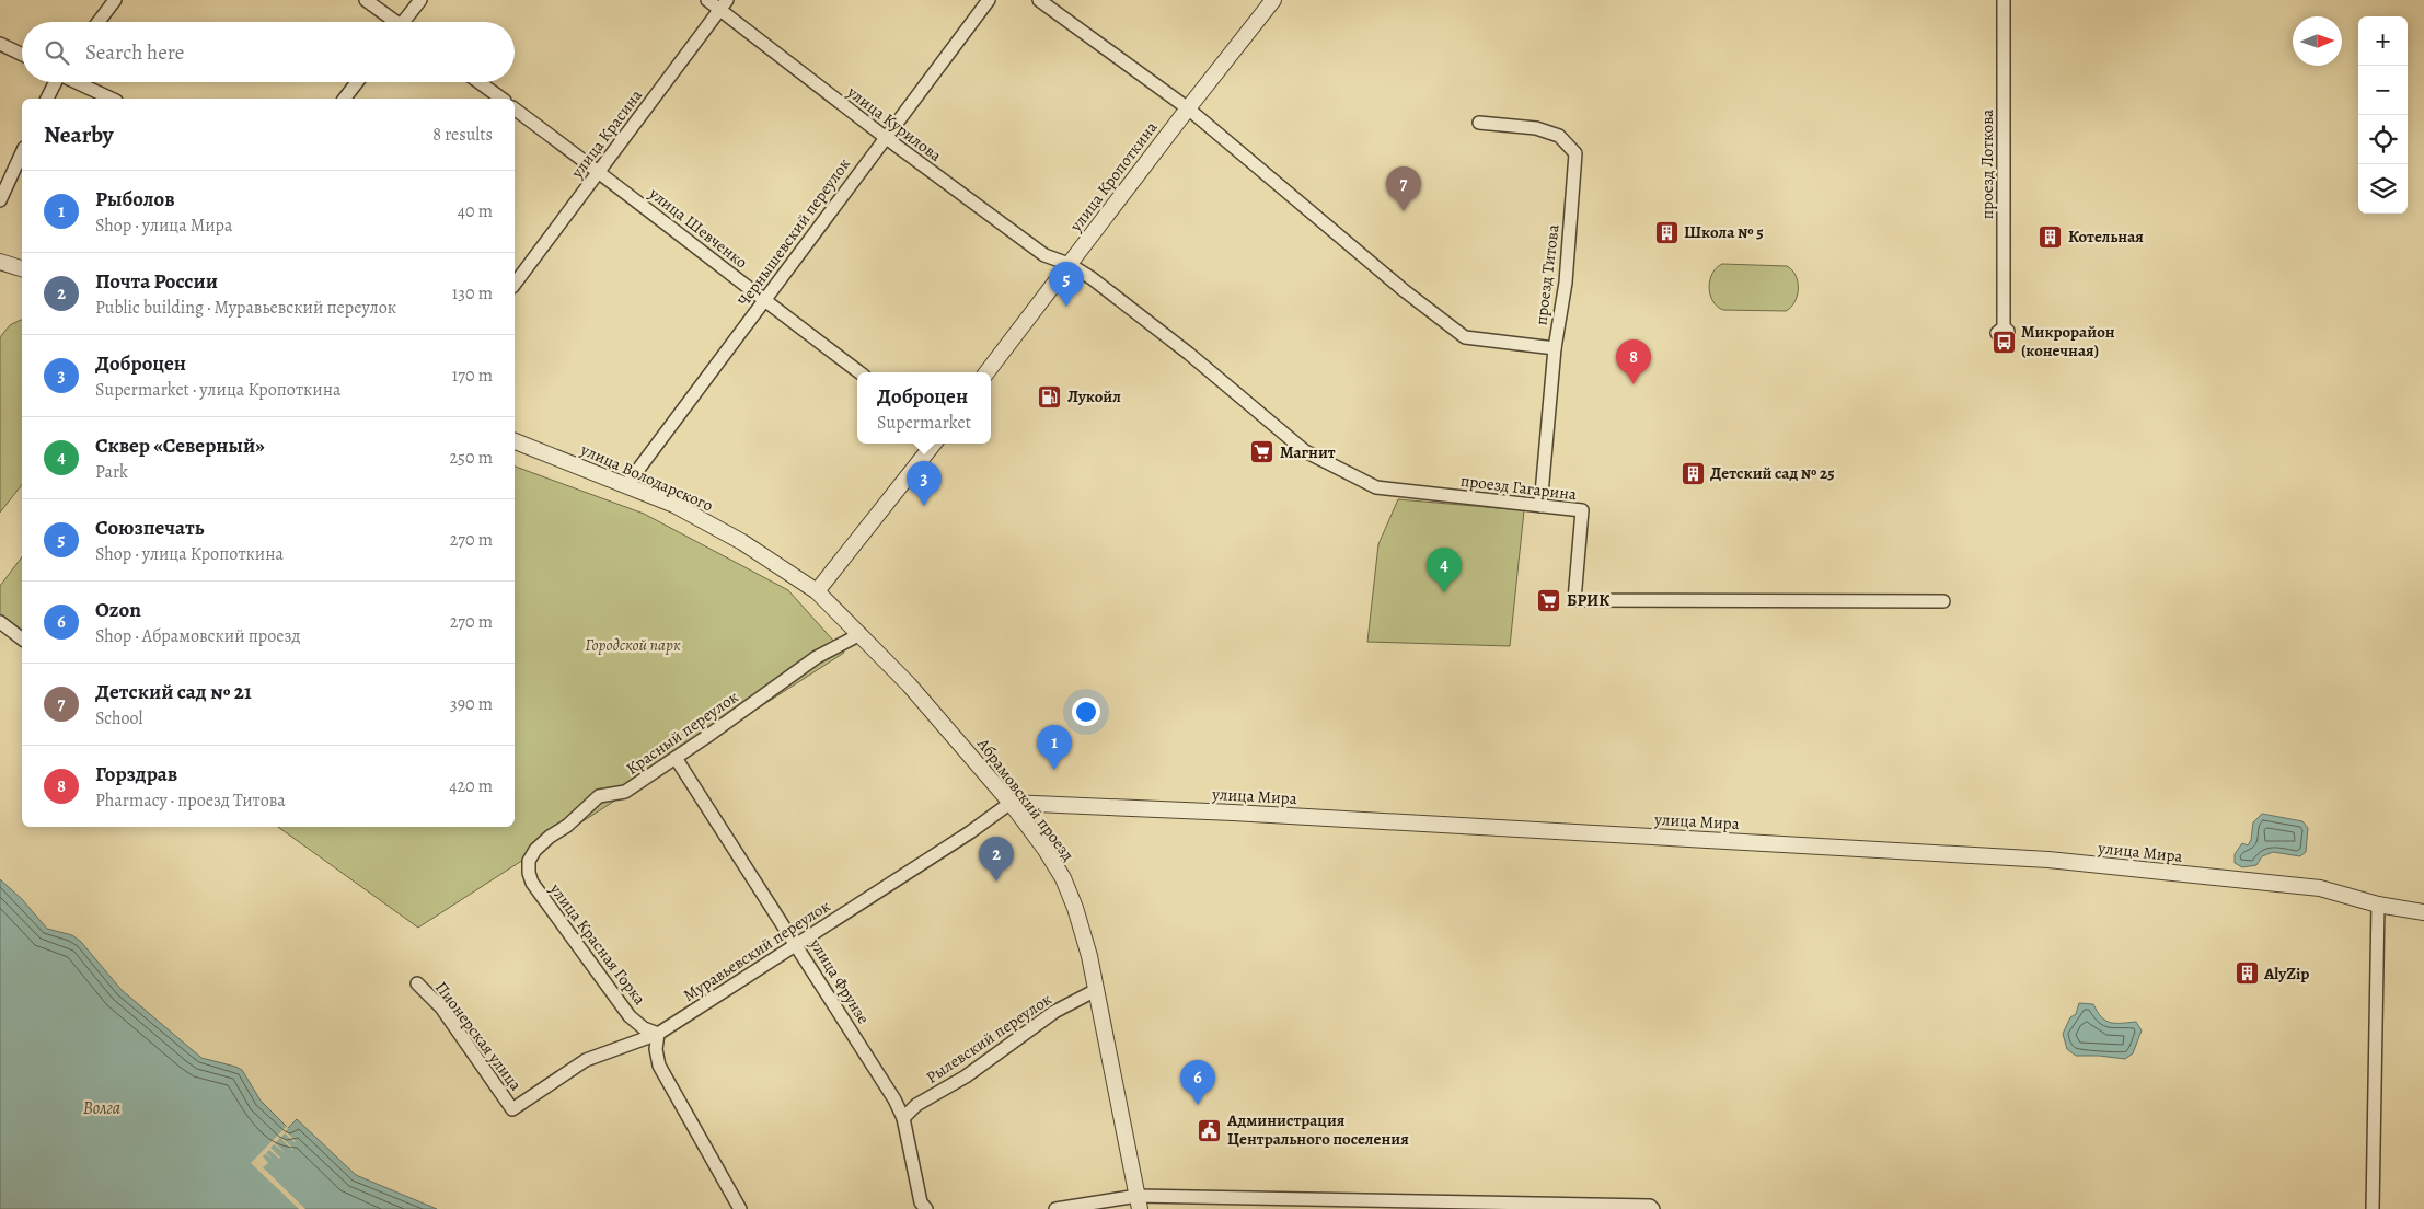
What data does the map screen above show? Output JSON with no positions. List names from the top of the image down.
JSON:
{
  "streets": {
    "street": [
      "улица Курилова",
      "улица Красина",
      "проезд Лоткова",
      "улица Кропоткина",
      "улица Шевченко",
      "Чернышевский переулок",
      "проезд Титова",
      "улица Володарского",
      "проезд Гагарина",
      "Красный переулок",
      "улица Мира",
      "Абрамовский проезд",
      "улица Красная Горка",
      "Муравьевский переулок",
      "улица Фрунзе",
      "Пионерская улица",
      "Рылевский переулок"
    ]
  },
  "crossings": [
    ["улица Курилова", "улица Красина"],
    ["улица Курилова", "улица Кропоткина"],
    ["улица Курилова", "Чернышевский переулок"],
    ["улица Курилова", "проезд Гагарина"],
    ["улица Красина", "улица Шевченко"],
    ["улица Кропоткина", "проезд Гагарина"],
    ["улица Шевченко", "Чернышевский переулок"],
    ["Чернышевский переулок", "улица Володарского"],
    ["проезд Титова", "проезд Гагарина"],
    ["улица Володарского", "Абрамовский проезд"],
    ["Красный переулок", "Абрамовский проезд"],
    ["Красный переулок", "улица Красная Горка"],
    ["Красный переулок", "улица Фрунзе"],
    ["улица Мира", "Абрамовский проезд"],
    ["улица Мира", "Муравьевский переулок"],
    ["Абрамовский проезд", "Муравьевский переулок"],
    ["Абрамовский проезд", "Рылевский переулок"],
    ["улица Красная Горка", "Муравьевский переулок"],
    ["Муравьевский переулок", "улица Фрунзе"],
    ["Муравьевский переулок", "Пионерская улица"],
    ["улица Фрунзе", "Рылевский переулок"]
  ],
  "water": ["Волга"],
  "parks": ["Городской парк"],
  "places": {
    "building": [
      "Школа № 5",
      "Котельная",
      "Детский сад № 25",
      "AlyZip"
    ],
    "bus stop": ["Микрорайон (конечная)"],
    "fuel station": ["Лукойл"],
    "supermarket": ["Магнит", "БРИК"],
    "public building": ["Администрация Центрального поселения"]
  },
  "north": "right",
  "page": {
    "map_buttons": ["+", "−"],
    "search": "Search here",
    "heading": ["Nearby", "8 results"],
    "pins": [
      "7",
      "5",
      "8",
      "3",
      "4",
      "1",
      "2",
      "6"
    ],
    "list": [
      {
        "mark": "1",
        "name": "Рыболов",
        "note": "Shop · улица Мира",
        "value": "40 m"
      },
      {
        "mark": "2",
        "name": "Почта России",
        "note": "Public building · Муравьевский переулок",
        "value": "130 m"
      },
      {
        "mark": "3",
        "name": "Доброцен",
        "note": "Supermarket · улица Кропоткина",
        "value": "170 m"
      },
      {
        "mark": "4",
        "name": "Сквер «Северный»",
        "note": "Park",
        "value": "250 m"
      },
      {
        "mark": "5",
        "name": "Союзпечать",
        "note": "Shop · улица Кропоткина",
        "value": "270 m"
      },
      {
        "mark": "6",
        "name": "Ozon",
        "note": "Shop · Абрамовский проезд",
        "value": "270 m"
      },
      {
        "mark": "7",
        "name": "Детский сад № 21",
        "note": "School",
        "value": "390 m"
      },
      {
        "mark": "8",
        "name": "Горздрав",
        "note": "Pharmacy · проезд Титова",
        "value": "420 m"
      }
    ],
    "popup": ["Доброцен", "Supermarket"]
  }
}
